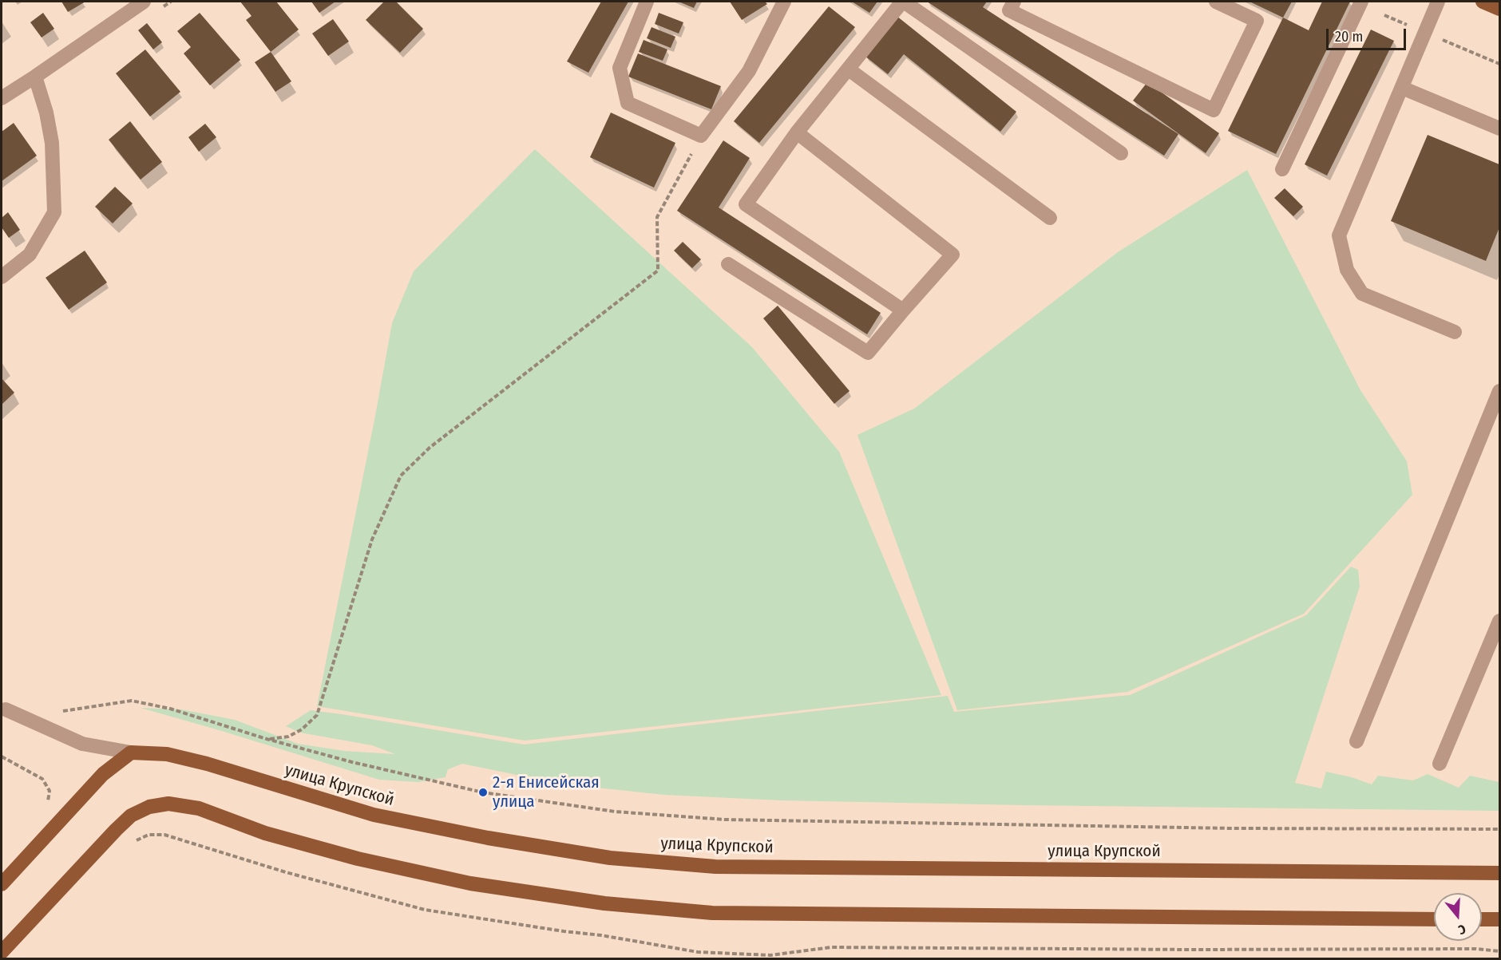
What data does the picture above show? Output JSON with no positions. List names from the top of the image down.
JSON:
{
  "streets": {
    "main road": ["улица Крупской"]
  },
  "places": ["2-я Енисейская улица"],
  "scale_bar": "20 m",
  "north": "bottom"
}
